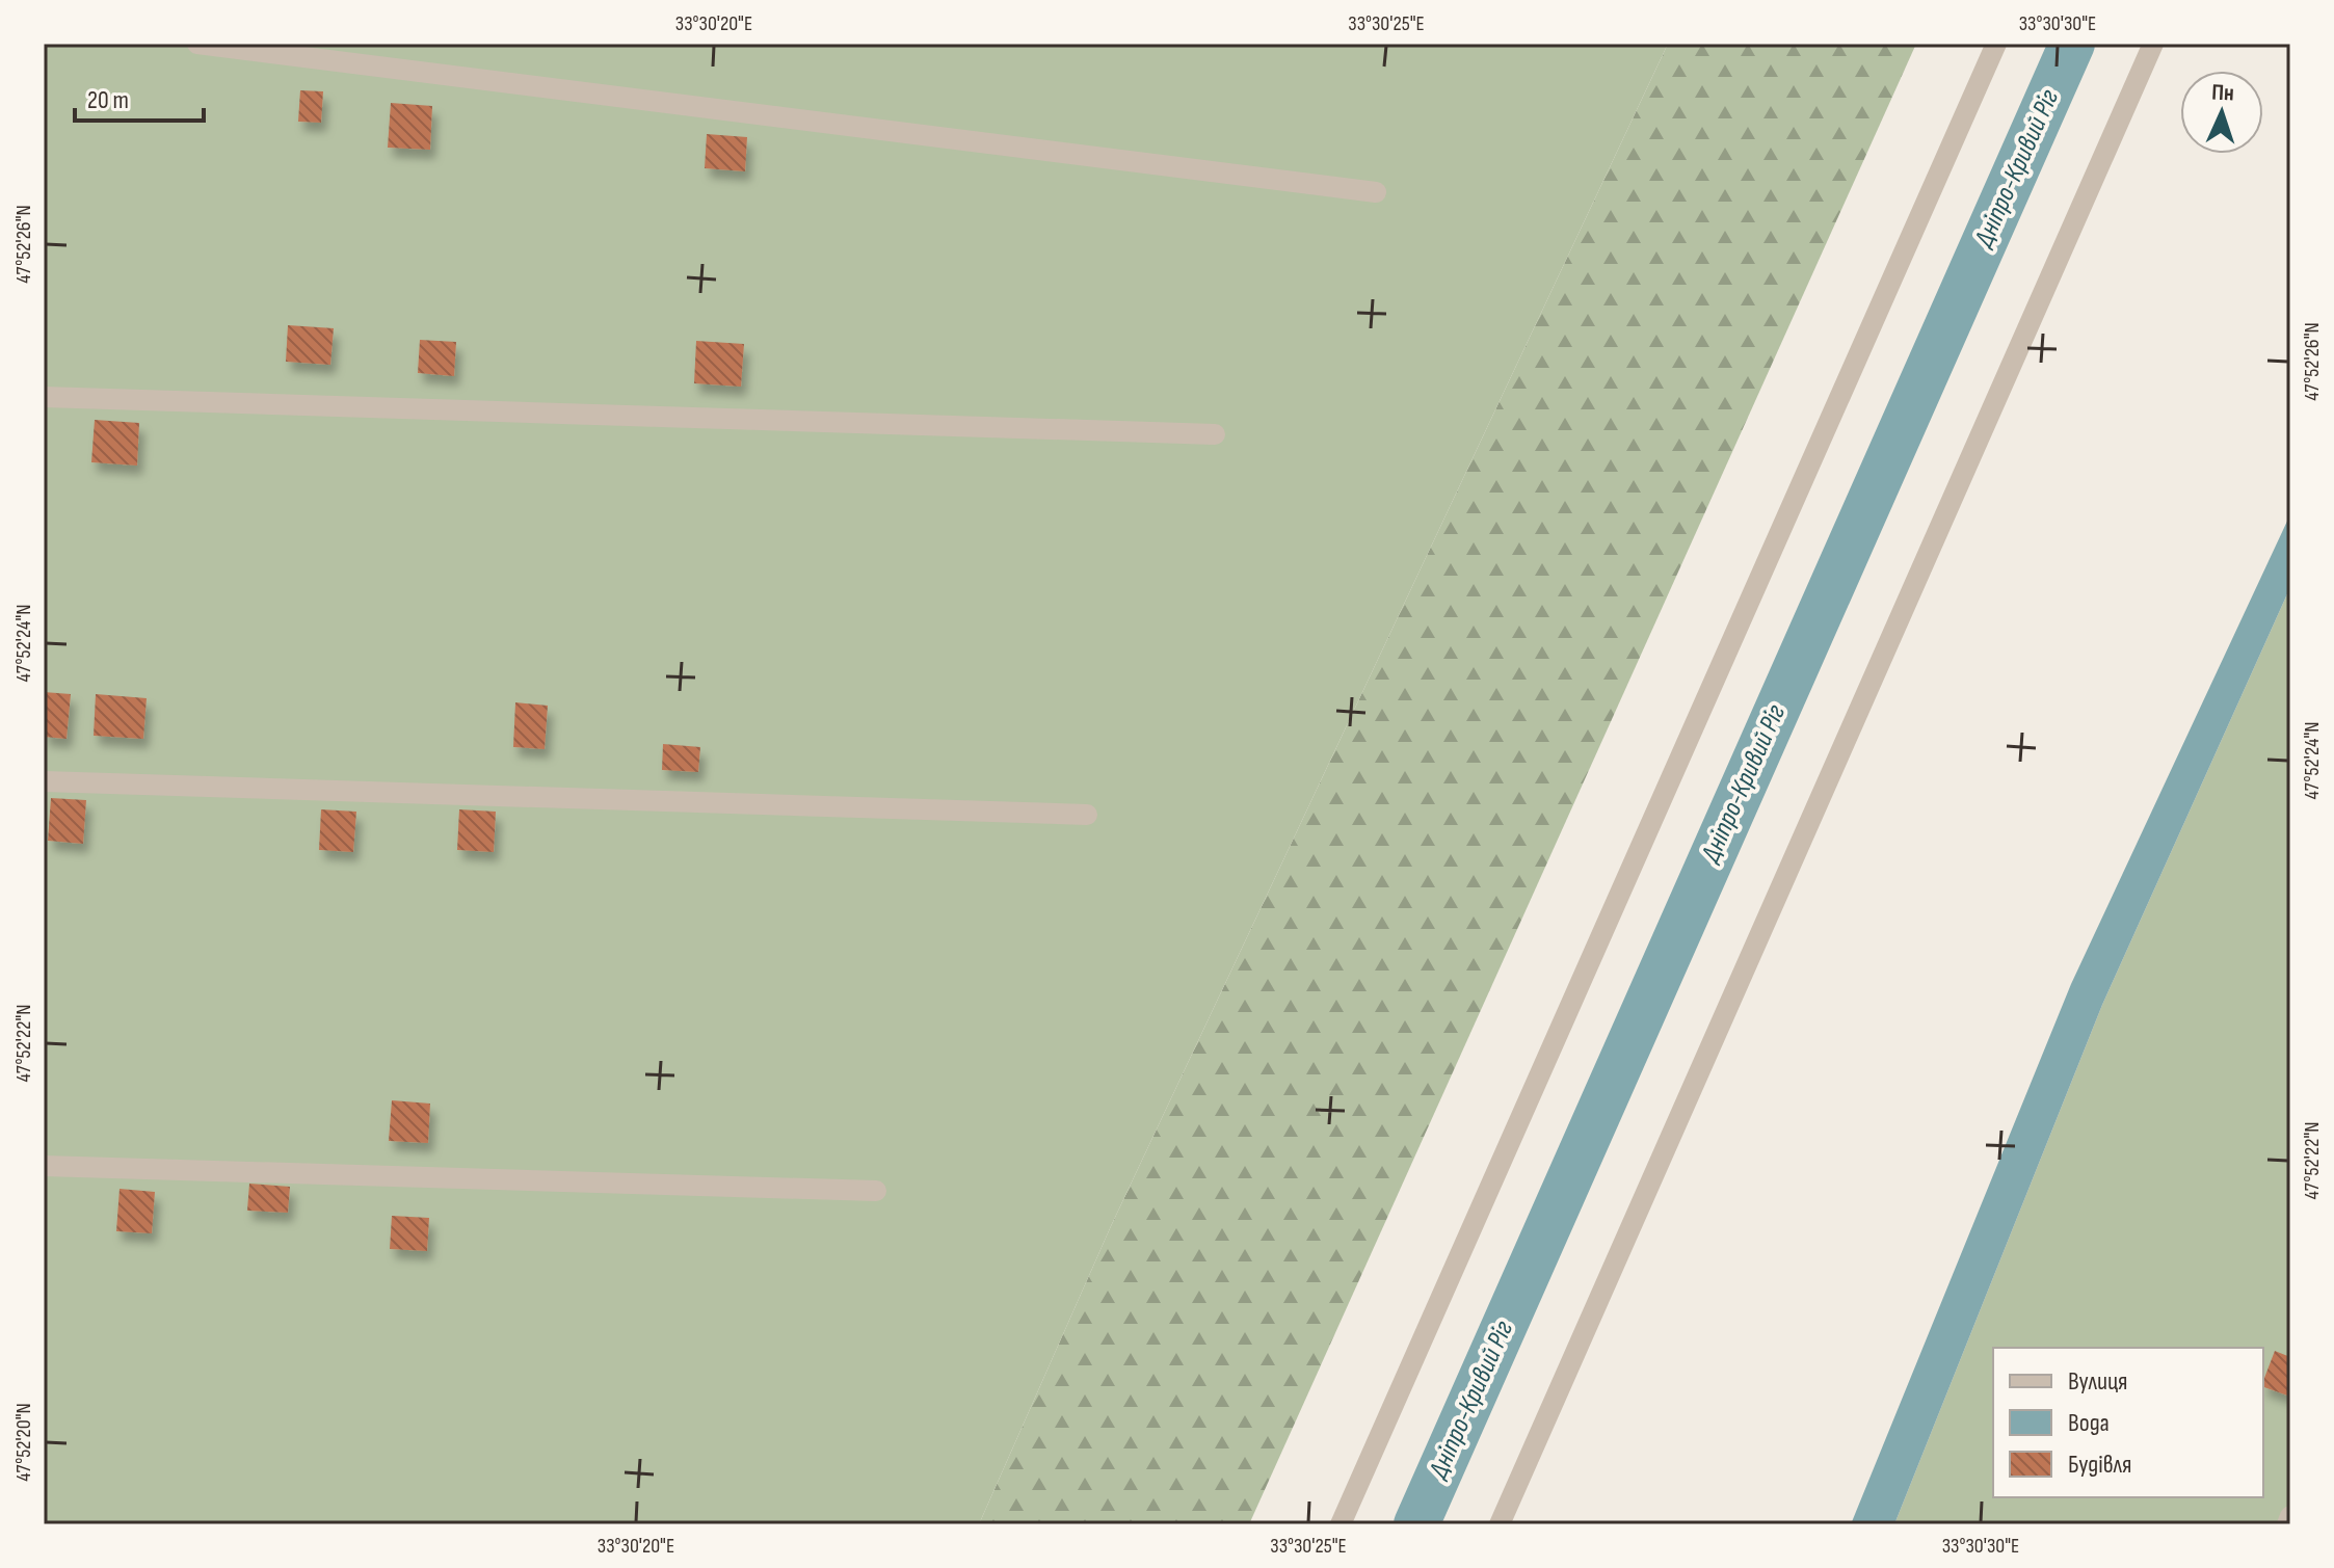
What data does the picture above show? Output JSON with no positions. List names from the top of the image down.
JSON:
{
  "water": ["Дніпро-Кривий Ріг"],
  "legend": ["Вулиця", "Вода", "Будівля"],
  "scale_bar": "20 m",
  "north": "top",
  "coordinates": [
    "33°30'20\"E",
    "33°30'25\"E",
    "33°30'30\"E",
    "47°52'26\"N",
    "47°52'24\"N",
    "47°52'22\"N",
    "47°52'20\"N"
  ]
}
